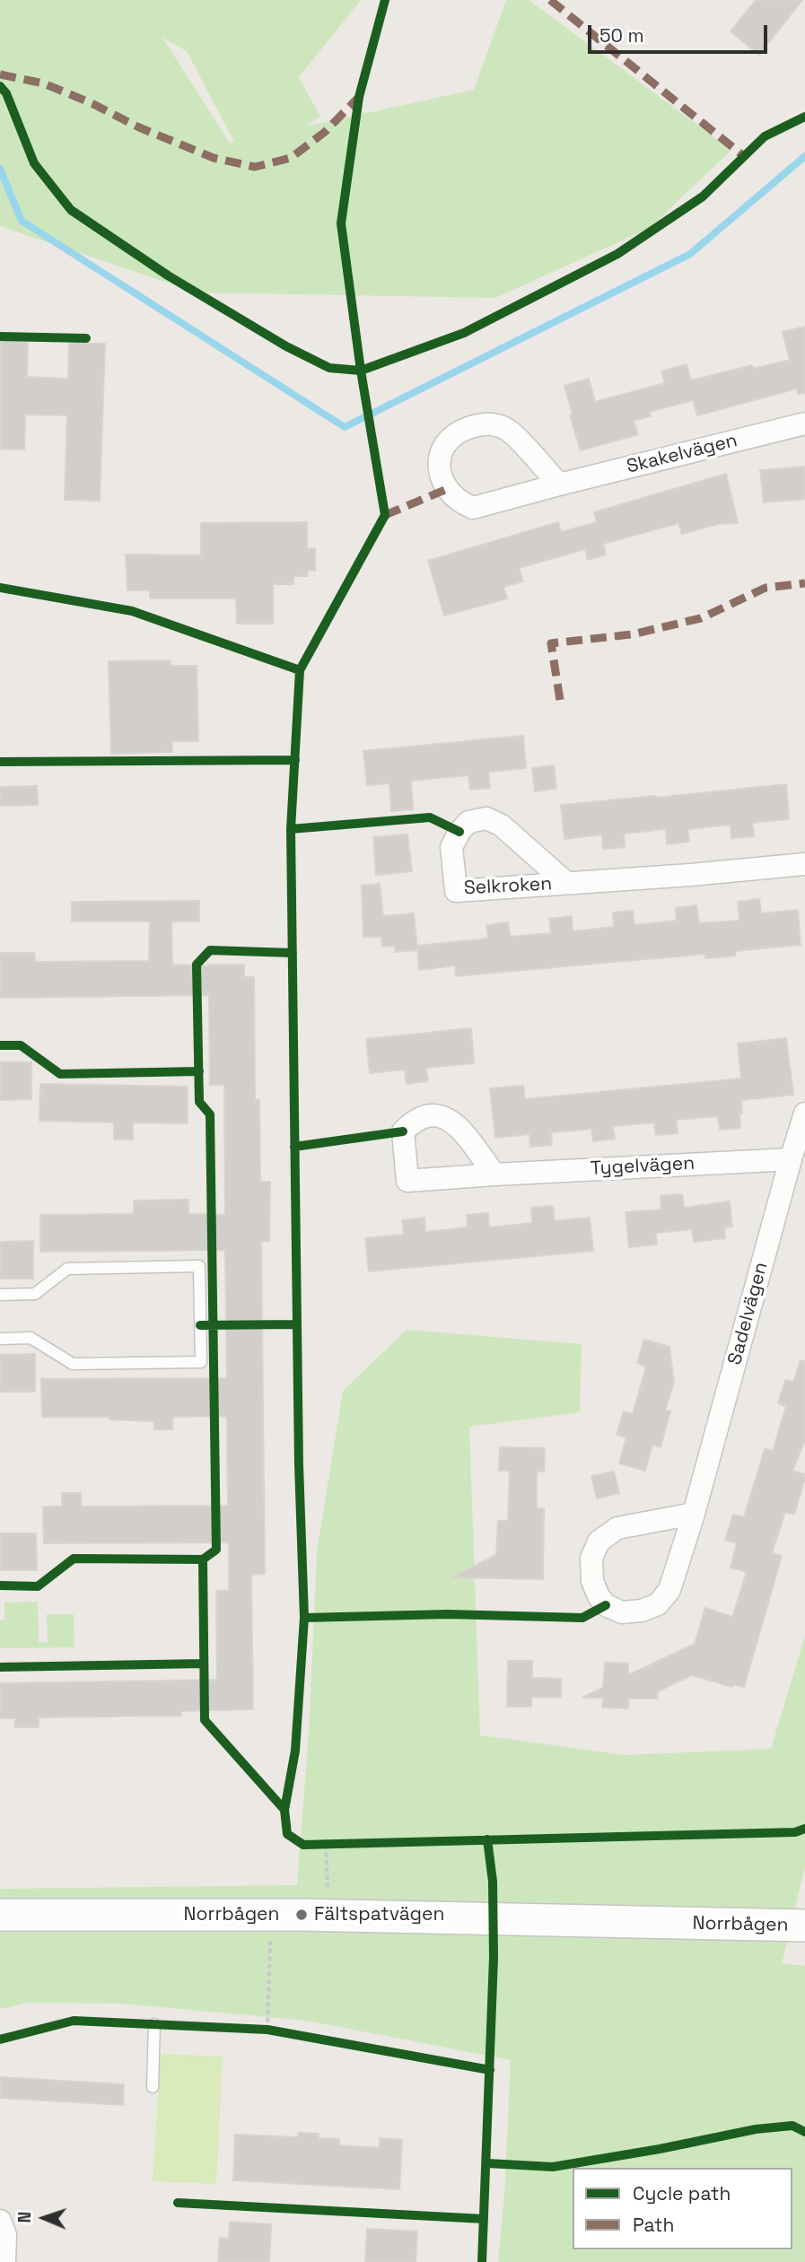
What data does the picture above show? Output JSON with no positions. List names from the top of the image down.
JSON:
{
  "streets": {
    "street": [
      "Skakelvägen",
      "Selkroken",
      "Tygelvägen",
      "Sadelvägen",
      "Norrbågen"
    ]
  },
  "crossings": [
    ["Tygelvägen", "Sadelvägen"]
  ],
  "places": ["Fältspatvägen"],
  "legend": ["Cycle path", "Path"],
  "scale_bar": "50 m",
  "north": "left"
}
